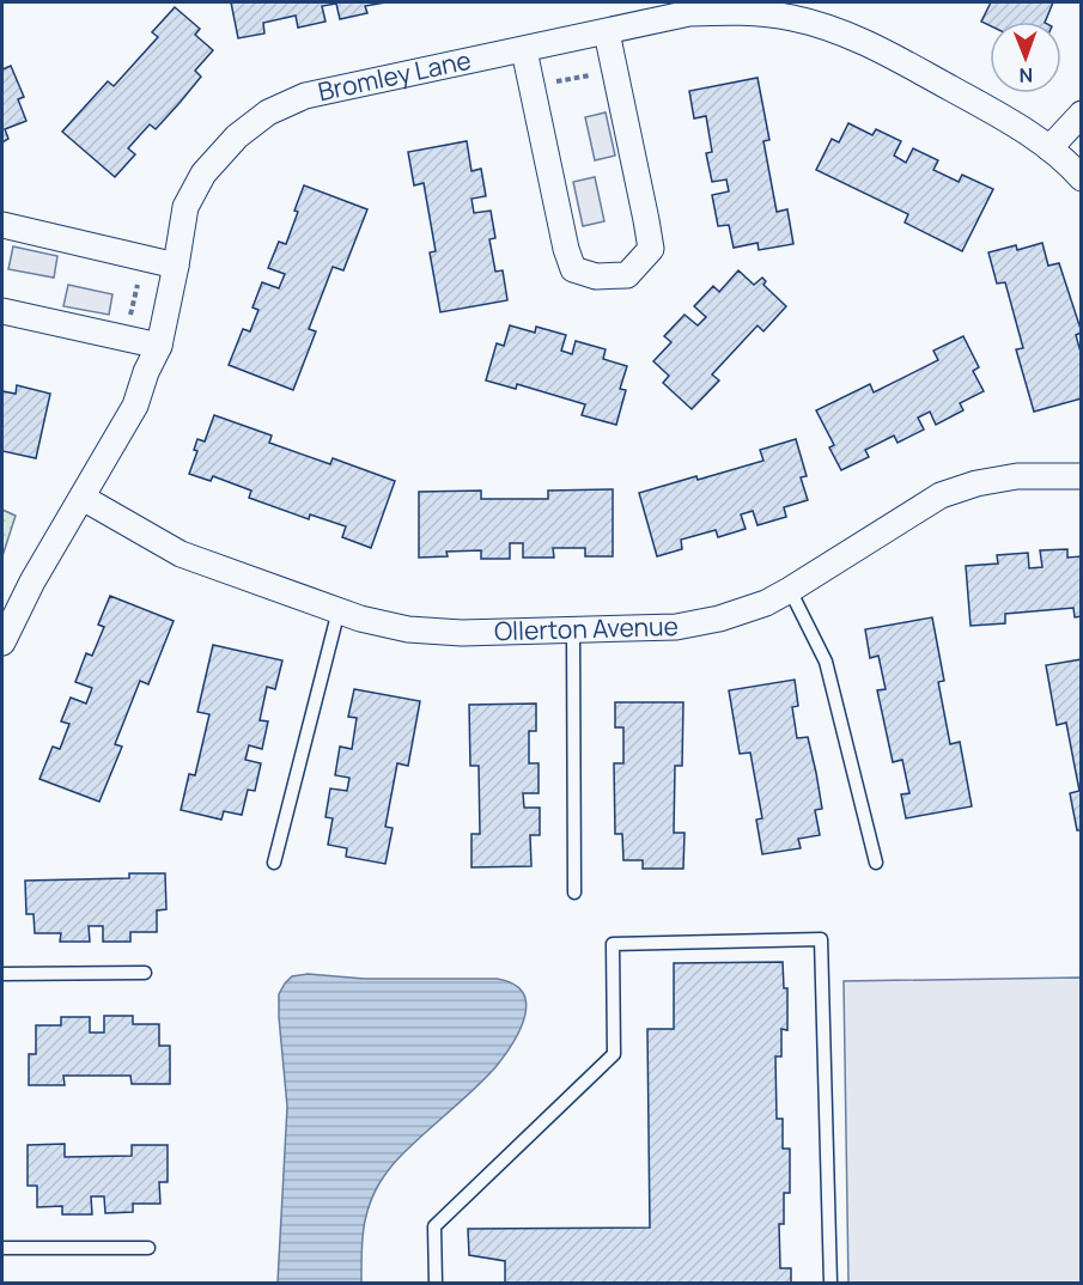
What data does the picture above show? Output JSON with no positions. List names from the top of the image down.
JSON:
{
  "streets": {
    "street": ["Bromley Lane", "Ollerton Avenue"]
  },
  "crossings": [
    ["Bromley Lane", "Ollerton Avenue"]
  ],
  "north": "bottom"
}
